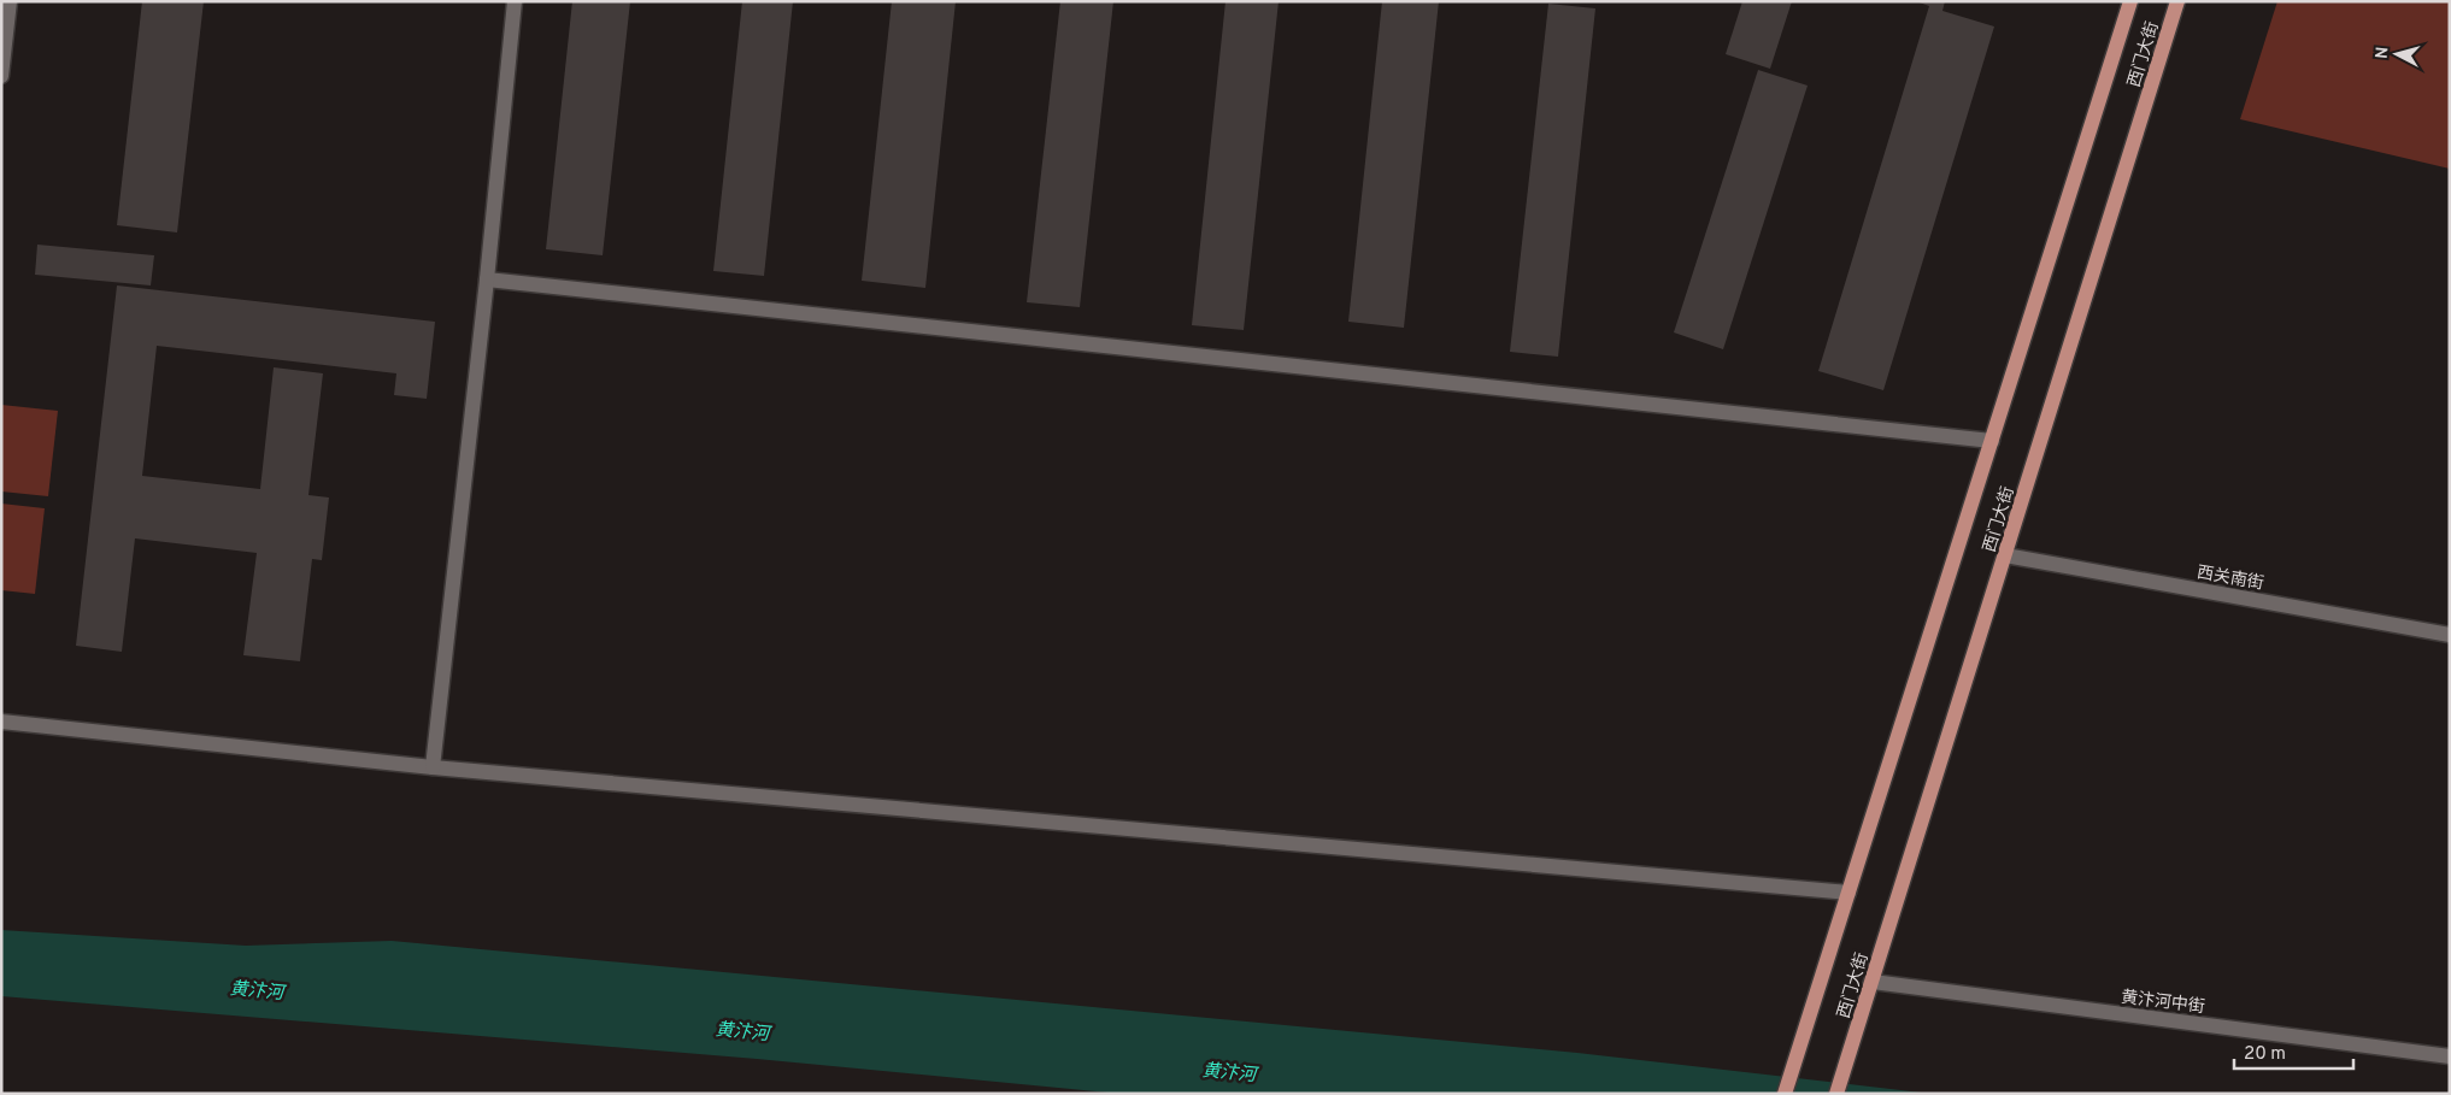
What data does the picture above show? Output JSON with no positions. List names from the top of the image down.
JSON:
{
  "streets": {
    "main road": ["西门大街"],
    "street": ["西关南街", "黄汴河中街"]
  },
  "crossings": [
    ["西门大街", "西关南街"],
    ["西门大街", "黄汴河中街"]
  ],
  "water": ["黄汴河"],
  "scale_bar": "20 m",
  "north": "left"
}
